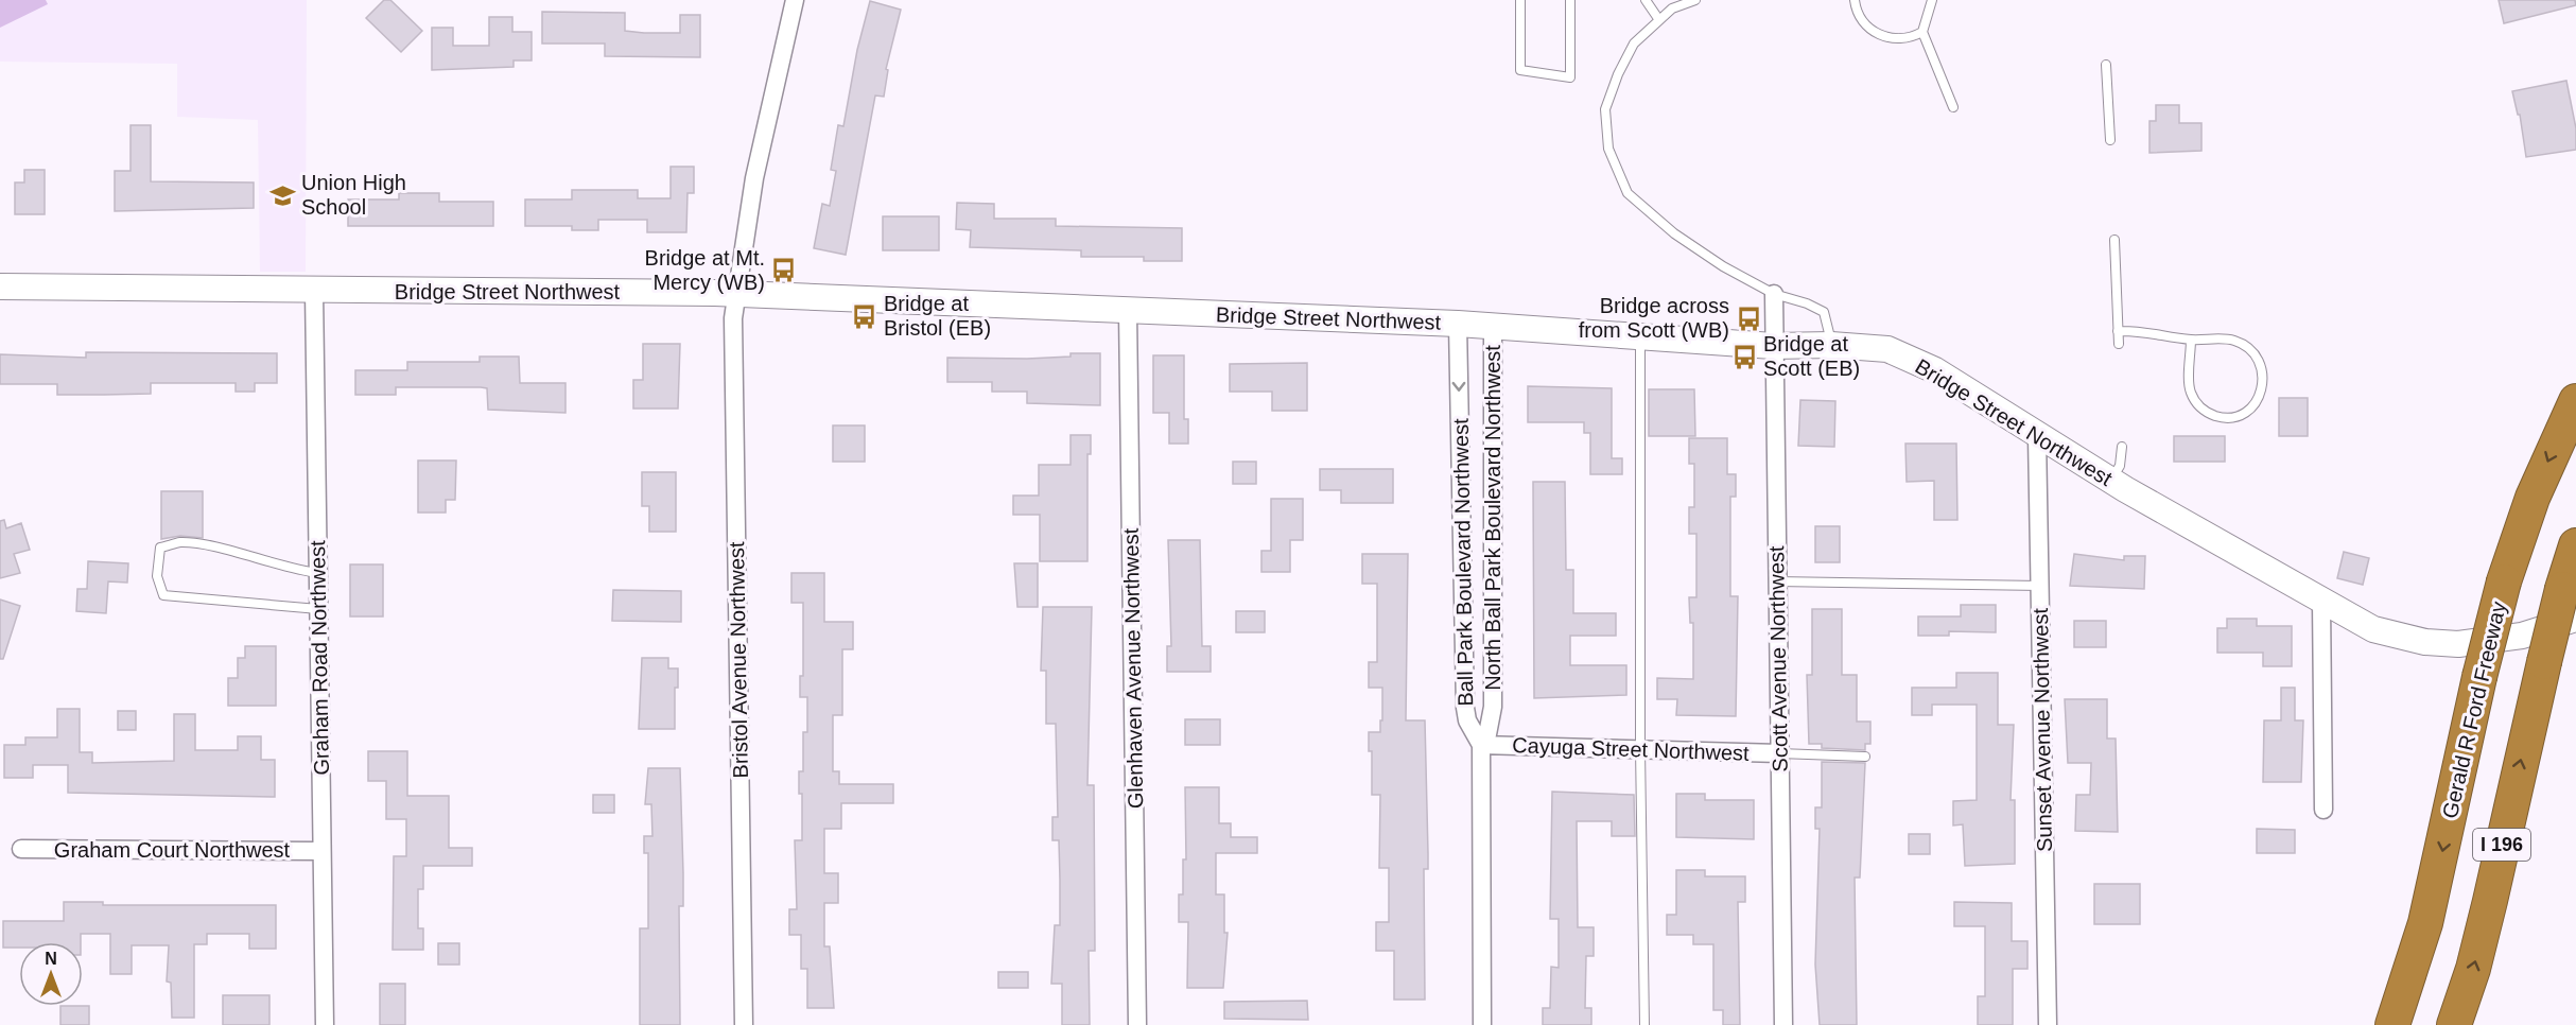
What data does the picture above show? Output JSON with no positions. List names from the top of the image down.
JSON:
{
  "streets": {
    "highway": ["Gerald R Ford Freeway", "I 196"],
    "main road": ["Bridge Street Northwest"],
    "street": [
      "North Ball Park Boulevard Northwest",
      "Ball Park Boulevard Northwest",
      "Graham Road Northwest",
      "Scott Avenue Northwest",
      "Bristol Avenue Northwest",
      "Glenhaven Avenue Northwest",
      "Sunset Avenue Northwest",
      "Cayuga Street Northwest",
      "Graham Court Northwest"
    ]
  },
  "crossings": [
    ["Bridge Street Northwest", "North Ball Park Boulevard Northwest"],
    ["Bridge Street Northwest", "Ball Park Boulevard Northwest"],
    ["Bridge Street Northwest", "Graham Road Northwest"],
    ["Bridge Street Northwest", "Scott Avenue Northwest"],
    ["Bridge Street Northwest", "Bristol Avenue Northwest"],
    ["Bridge Street Northwest", "Glenhaven Avenue Northwest"],
    ["Bridge Street Northwest", "Sunset Avenue Northwest"],
    ["North Ball Park Boulevard Northwest", "Ball Park Boulevard Northwest"],
    ["North Ball Park Boulevard Northwest", "Cayuga Street Northwest"],
    ["Ball Park Boulevard Northwest", "Cayuga Street Northwest"],
    ["Graham Road Northwest", "Graham Court Northwest"],
    ["Scott Avenue Northwest", "Cayuga Street Northwest"]
  ],
  "one_way": ["Ball Park Boulevard Northwest"],
  "places": {
    "school or university": ["Union High School"],
    "bus stop": [
      "Bridge at Mt. Mercy (WB)",
      "Bridge at Bristol (EB)",
      "Bridge across from Scott (WB)",
      "Bridge at Scott (EB)"
    ]
  },
  "north": "top"
}
